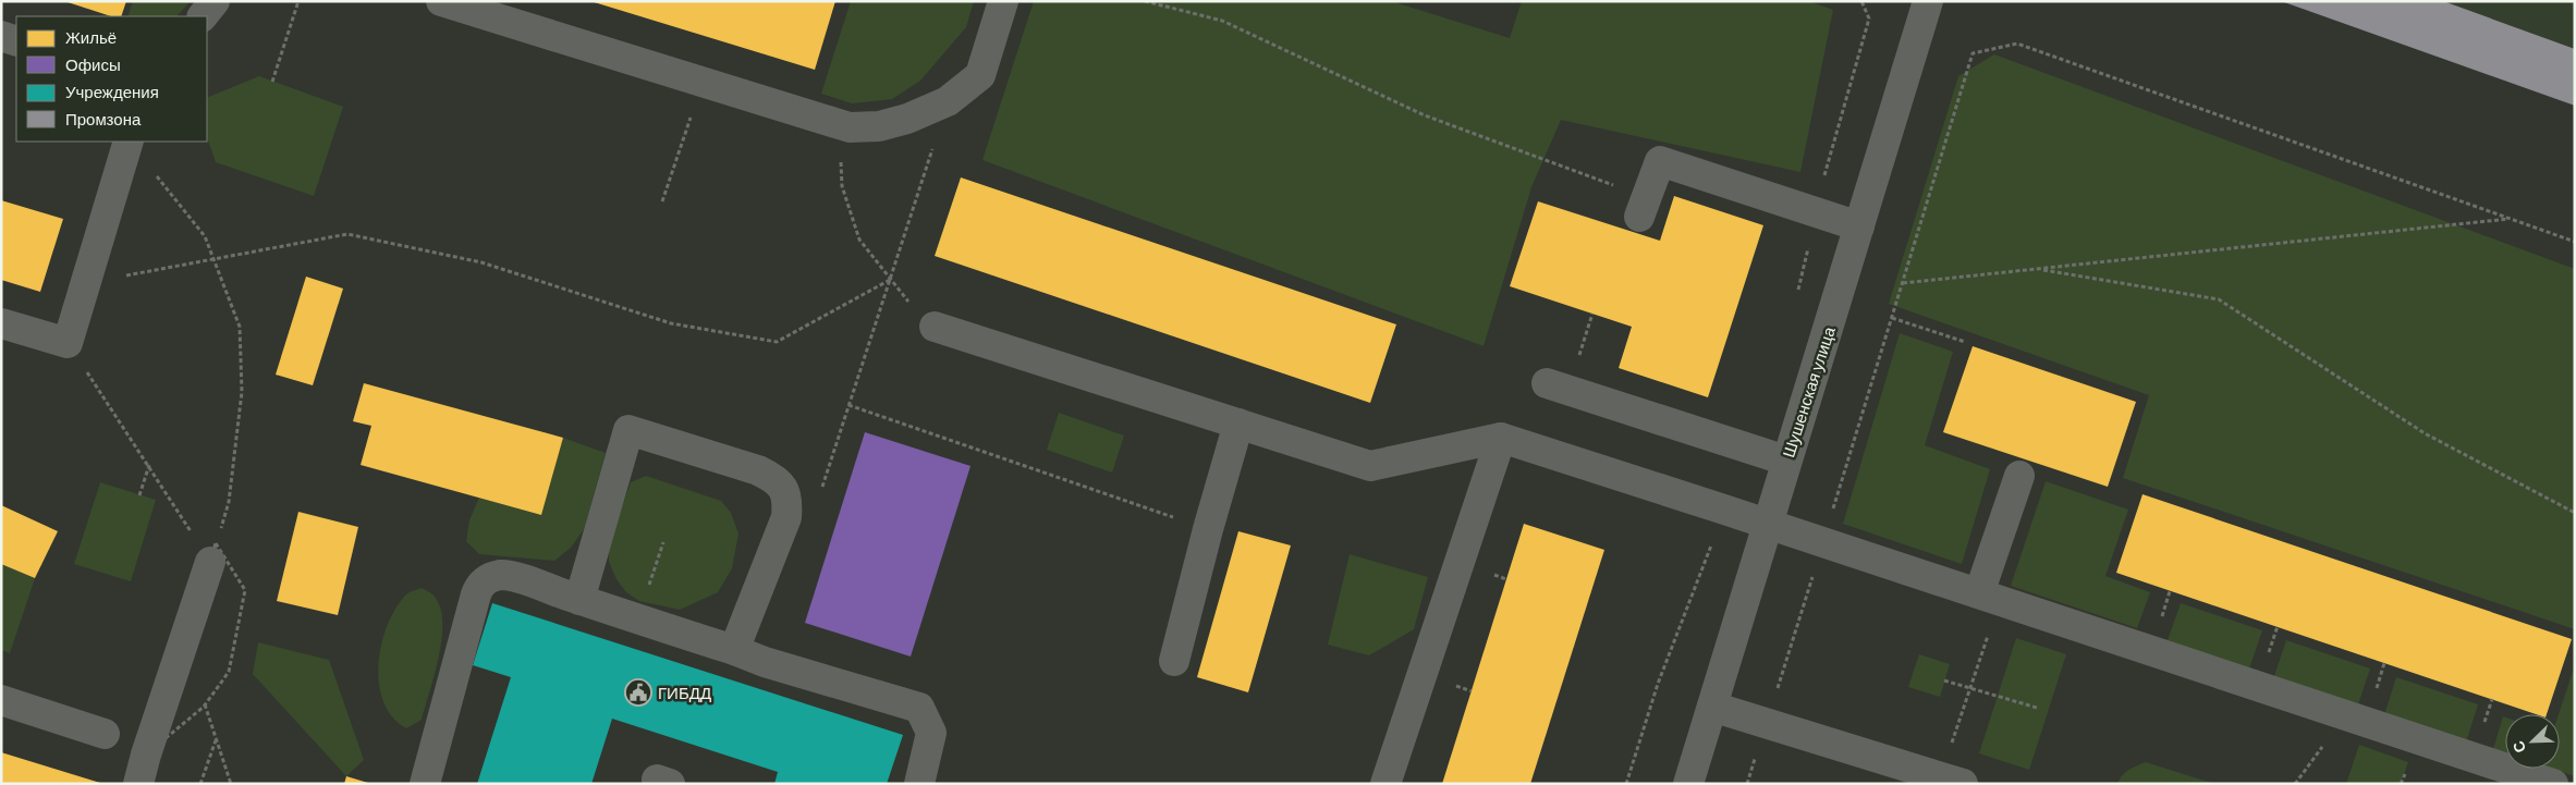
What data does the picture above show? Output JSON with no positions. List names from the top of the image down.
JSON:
{
  "streets": {
    "street": ["Шушенская улица"]
  },
  "places": {
    "public building": ["ГИБДД"]
  },
  "legend": [
    "Жильё",
    "Офисы",
    "Учреждения",
    "Промзона"
  ],
  "north": "bottom left"
}
